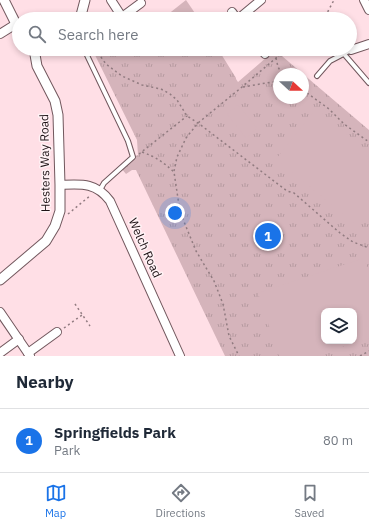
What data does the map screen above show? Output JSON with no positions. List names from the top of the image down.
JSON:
{
  "streets": {
    "street": ["Hesters Way Road", "Welch Road"]
  },
  "north": "right",
  "page": {
    "search": "Search here",
    "pins": "1",
    "heading": "Nearby",
    "list": [
      {
        "mark": "1",
        "name": "Springfields Park",
        "note": "Park",
        "value": "80 m"
      }
    ],
    "nav": ["Map", "Directions", "Saved"]
  }
}
